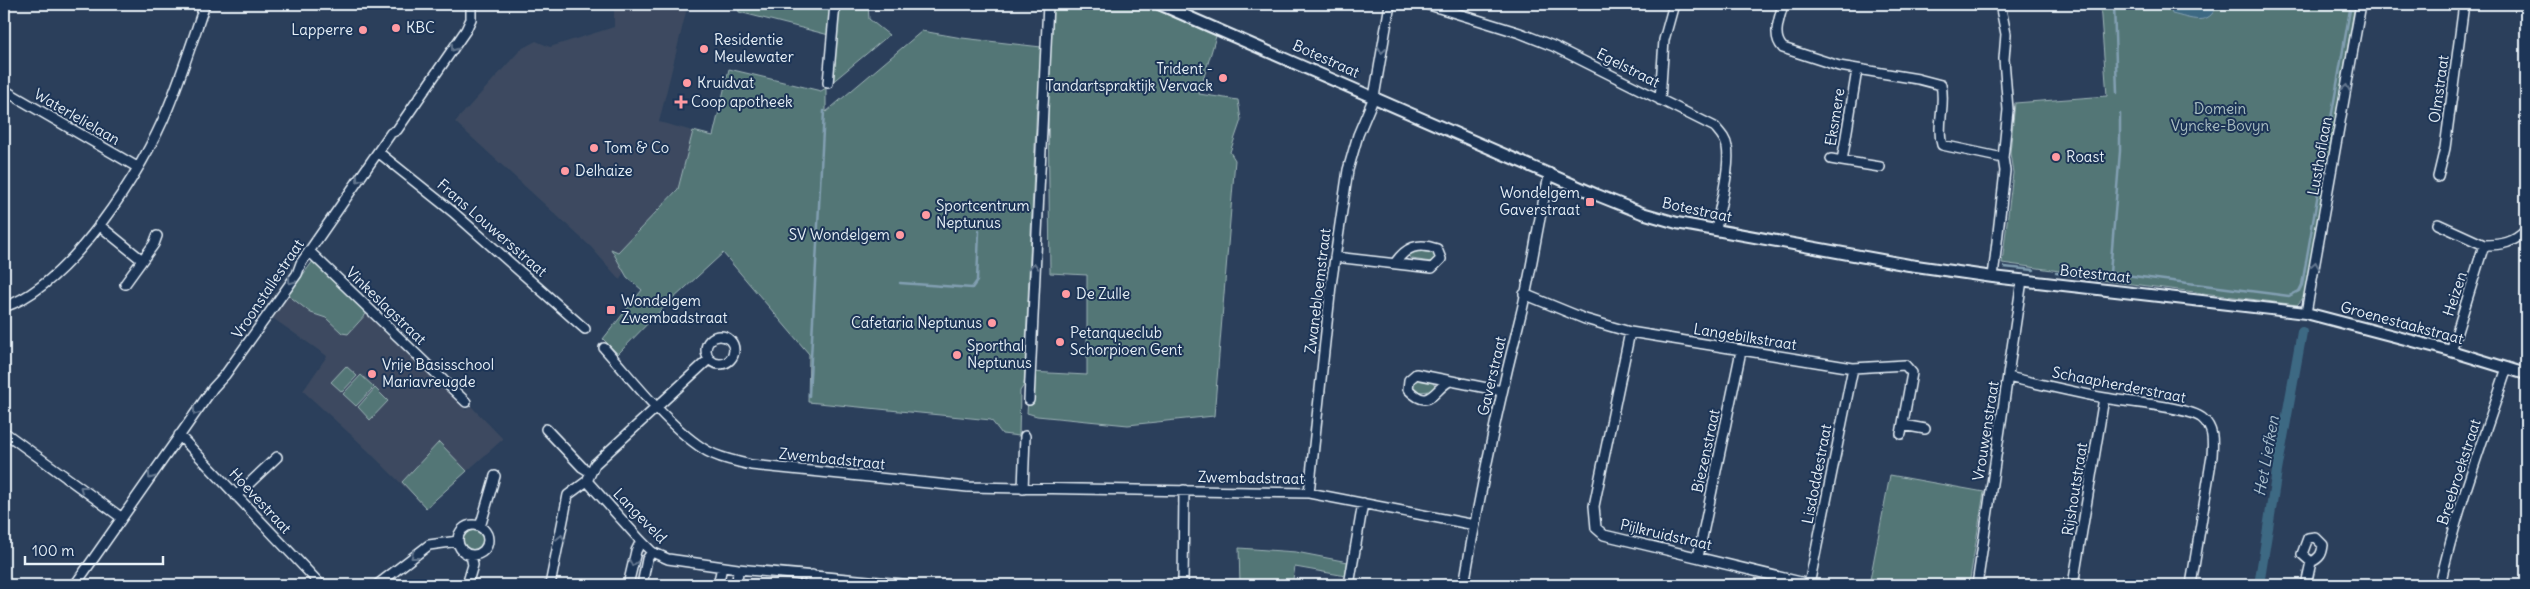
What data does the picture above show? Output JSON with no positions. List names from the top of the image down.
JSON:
{
  "streets": {
    "street": [
      "Botestraat",
      "Egelstraat",
      "Olmstraat",
      "Waterlelielaan",
      "Eksmere",
      "Lusthoflaan",
      "Frans Louwersstraat",
      "Vroonstallestraat",
      "Zwanebloemstraat",
      "Heizen",
      "Vinkeslagstraat",
      "Groenestaakstraat",
      "Langebilkstraat",
      "Gaverstraat",
      "Schaapherderstraat",
      "Vrouwenstraat",
      "Biezenstraat",
      "Zwembadstraat",
      "Breebroekstraat",
      "Lisdoddestraat",
      "Rijshoutstraat",
      "Hoevestraat",
      "Langeveld",
      "Pijlkruidstraat"
    ]
  },
  "crossings": [
    ["Botestraat", "Egelstraat"],
    ["Botestraat", "Zwanebloemstraat"],
    ["Botestraat", "Groenestaakstraat"],
    ["Botestraat", "Gaverstraat"],
    ["Botestraat", "Vrouwenstraat"],
    ["Lusthoflaan", "Groenestaakstraat"],
    ["Frans Louwersstraat", "Vroonstallestraat"],
    ["Vroonstallestraat", "Vinkeslagstraat"],
    ["Vroonstallestraat", "Hoevestraat"],
    ["Zwanebloemstraat", "Zwembadstraat"],
    ["Heizen", "Groenestaakstraat"],
    ["Groenestaakstraat", "Breebroekstraat"],
    ["Langebilkstraat", "Gaverstraat"],
    ["Langebilkstraat", "Biezenstraat"],
    ["Langebilkstraat", "Lisdoddestraat"],
    ["Langebilkstraat", "Pijlkruidstraat"],
    ["Gaverstraat", "Zwembadstraat"],
    ["Schaapherderstraat", "Vrouwenstraat"],
    ["Schaapherderstraat", "Rijshoutstraat"],
    ["Biezenstraat", "Pijlkruidstraat"],
    ["Lisdoddestraat", "Pijlkruidstraat"]
  ],
  "one_way": ["Lusthoflaan", "Vroonstallestraat"],
  "water": ["Het Liefken"],
  "parks": ["Domein Vyncke-Bovyn"],
  "places": {
    "other": [
      "KBC",
      "Lapperre",
      "Residentie Meulewater",
      "Trident - Tandartspraktijk Vervack",
      "Kruidvat",
      "Tom & Co",
      "Roast",
      "Delhaize",
      "Sportcentrum Neptunus",
      "SV Wondelgem",
      "De Zulle",
      "Cafetaria Neptunus",
      "Petanqueclub Schorpioen Gent",
      "Sporthal Neptunus",
      "Vrije Basisschool Mariavreugde"
    ],
    "health": ["Coop apotheek"],
    "transit": ["Wondelgem Gaverstraat", "Wondelgem Zwembadstraat"]
  },
  "scale_bar": "100 m"
}
